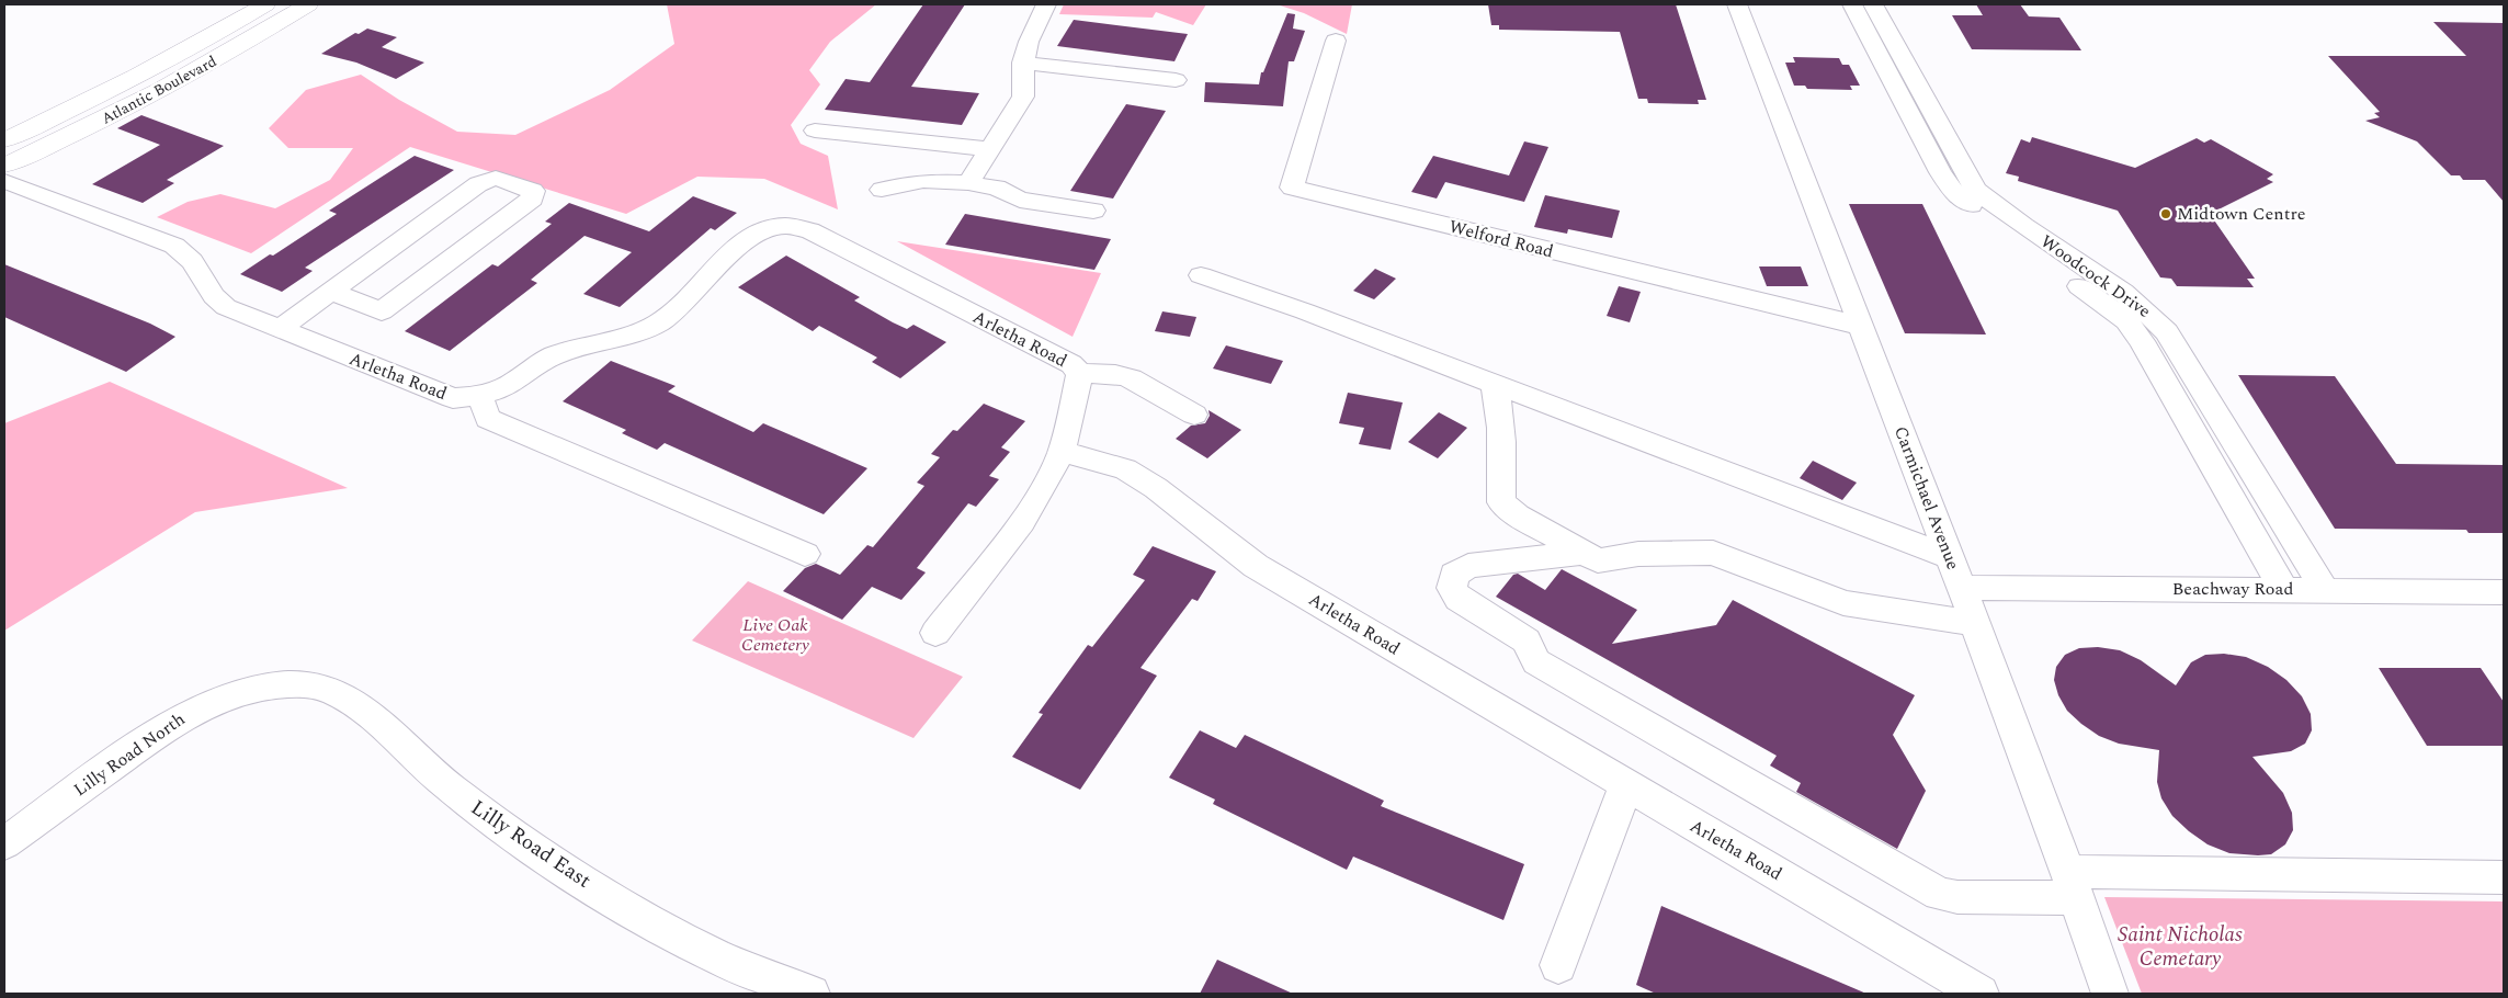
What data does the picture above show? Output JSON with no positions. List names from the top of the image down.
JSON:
{
  "streets": {
    "main road": ["Atlantic Boulevard"],
    "street": [
      "Welford Road",
      "Woodcock Drive",
      "Arletha Road",
      "Carmichael Avenue",
      "Beachway Road",
      "Lilly Road North",
      "Lilly Road East"
    ]
  },
  "crossings": [
    ["Welford Road", "Carmichael Avenue"],
    ["Woodcock Drive", "Beachway Road"],
    ["Carmichael Avenue", "Beachway Road"],
    ["Lilly Road North", "Lilly Road East"]
  ],
  "parks": ["Live Oak Cemetery", "Saint Nicholas Cemetary"],
  "places": ["Midtown Centre"]
}
